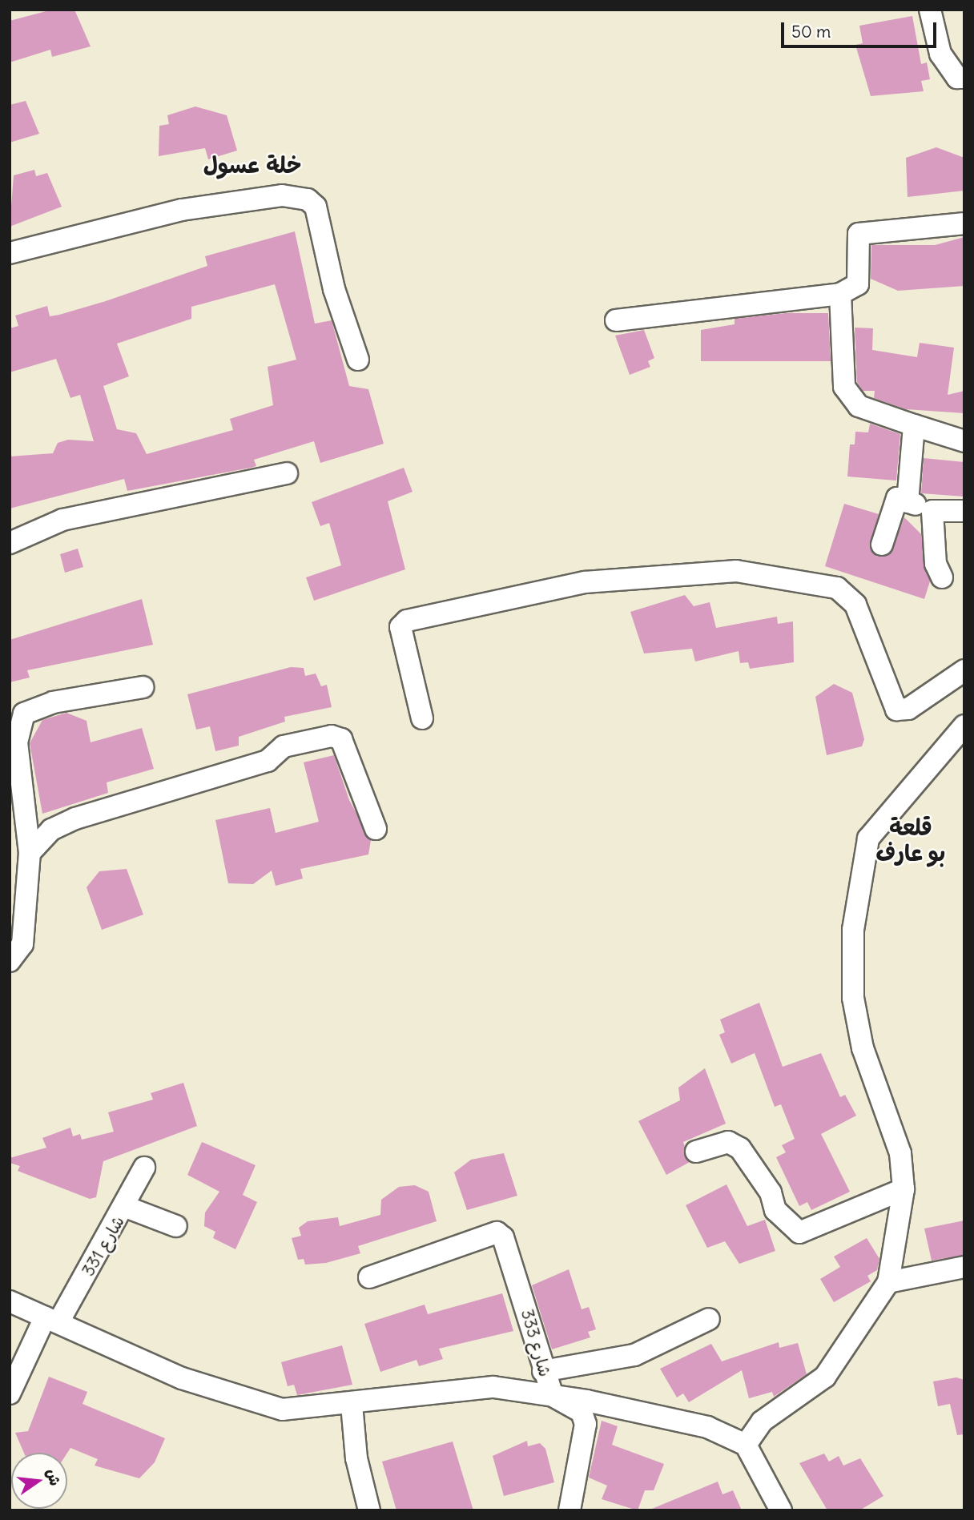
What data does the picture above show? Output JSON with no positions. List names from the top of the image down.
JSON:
{
  "streets": {
    "street": ["شارع 331", "شارع 333"]
  },
  "districts": ["خلة عسول", "قلعة بو عارف"],
  "scale_bar": "50 m",
  "north": "right"
}
